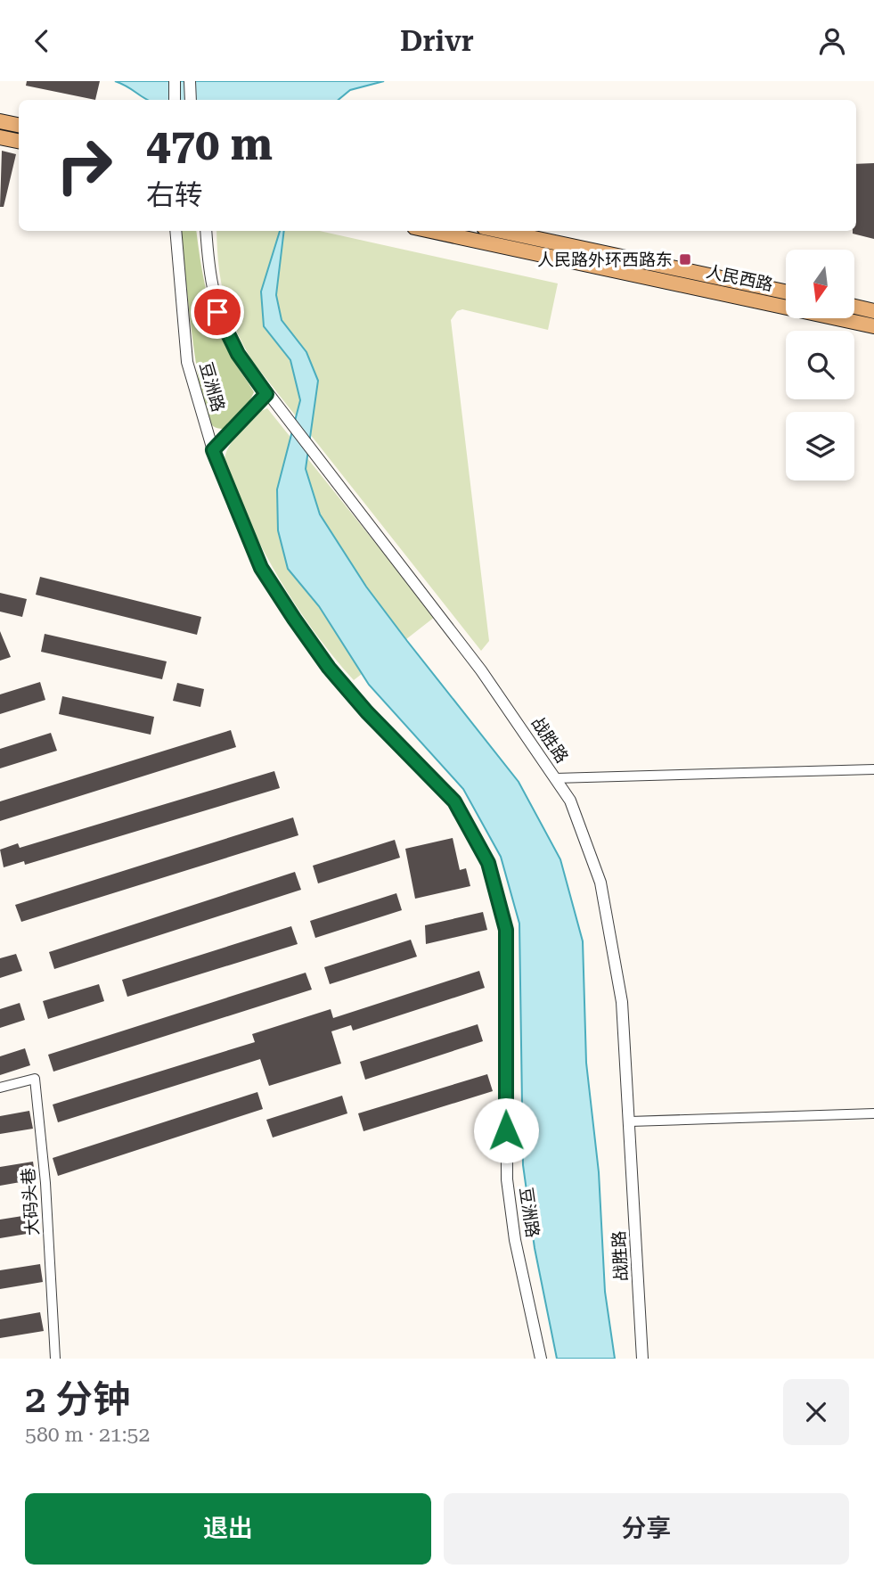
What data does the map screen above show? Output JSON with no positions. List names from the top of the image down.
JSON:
{
  "streets": {
    "main road": ["人民西路"],
    "street": ["豆洲路", "战胜路", "大码头巷"]
  },
  "places": {
    "transit": ["人民路外环西路东"]
  },
  "north": "bottom",
  "page": {
    "header": "Drivr",
    "turn": ["470 m", "右转"],
    "heading": ["2 分钟", "580 m · 21:52"],
    "buttons": ["退出", "分享"]
  }
}
